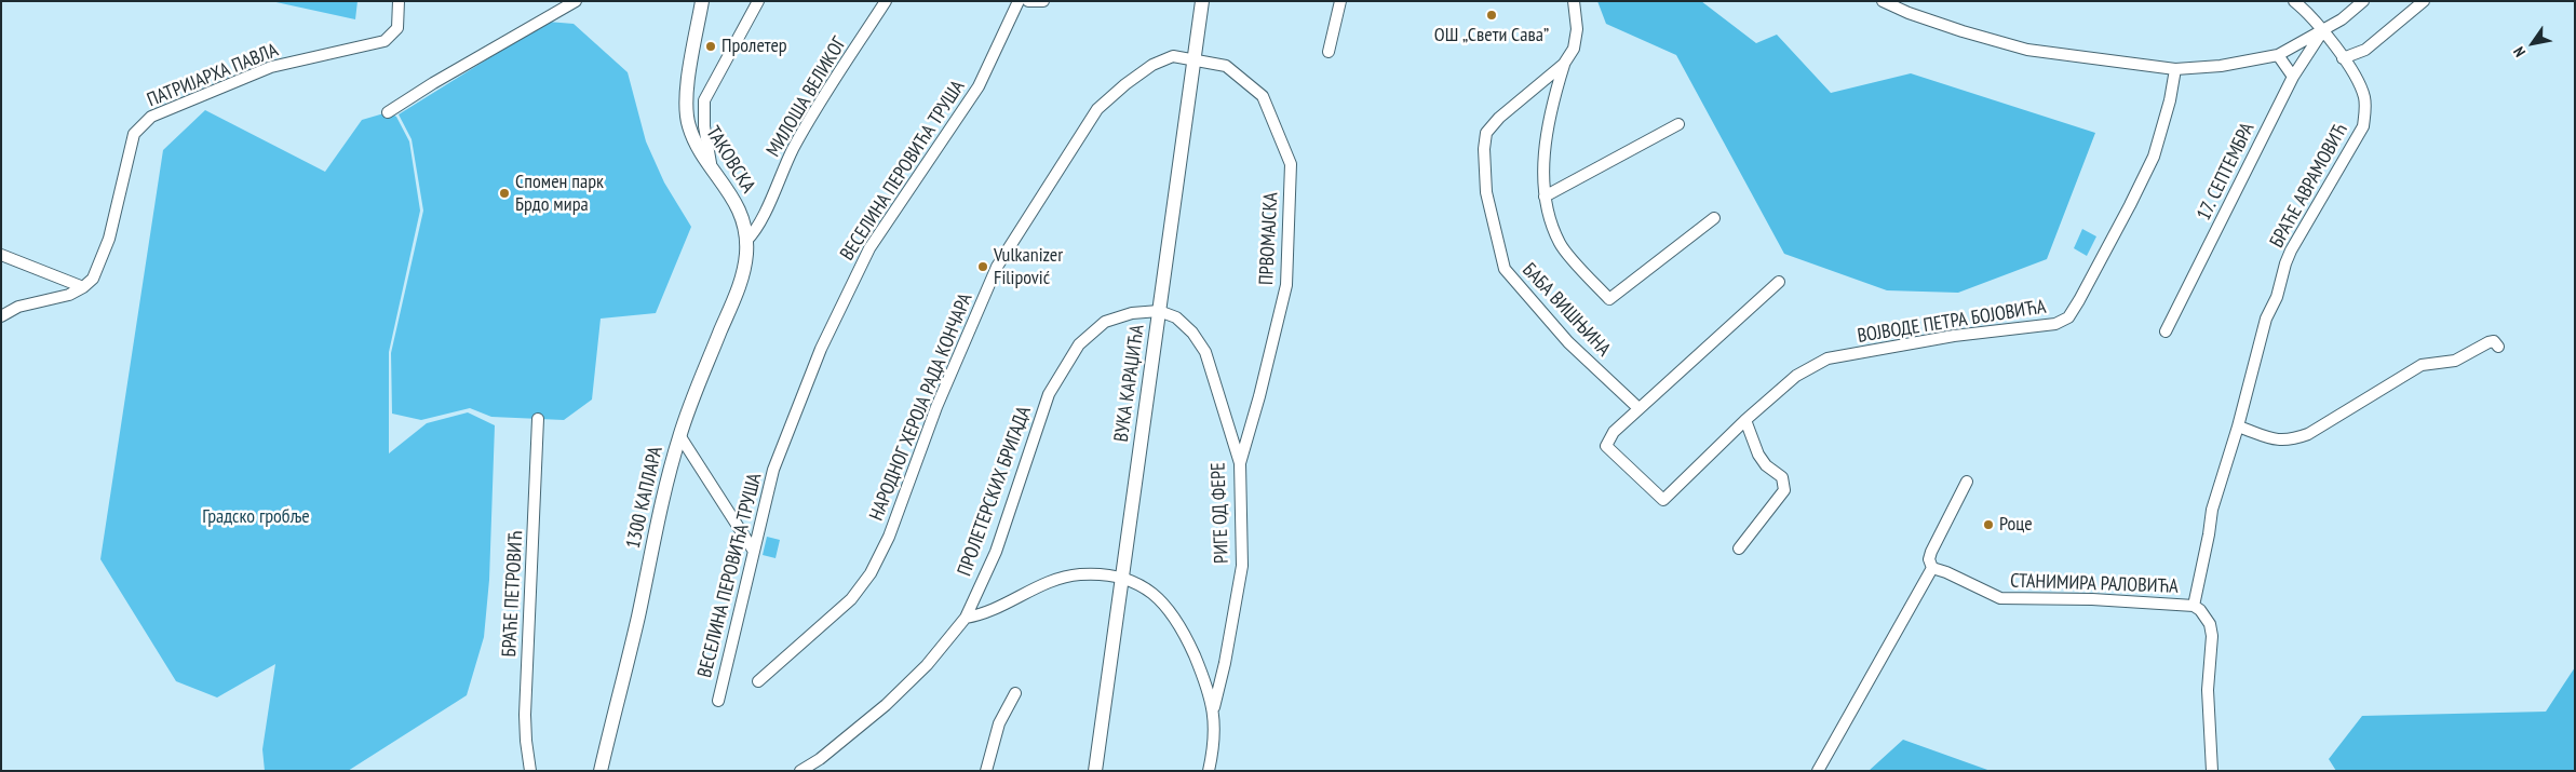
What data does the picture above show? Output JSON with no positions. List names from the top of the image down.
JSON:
{
  "streets": {
    "street": [
      "ПАТРИЈАРХА ПАВЛА",
      "МИЛОША ВЕЛИКОГ",
      "ТАКОВСКА",
      "ВЕСЕЛИНА ПЕРОВИЋА ТРУША",
      "17. СЕПТЕМБРА",
      "БРАЋЕ АВРАМОВИЋ",
      "ПРВОМАЈСКА",
      "БАБА ВИШЊИНА",
      "ВОЈВОДЕ ПЕТРА БОЈОВИЋА",
      "ВУКА КАРАЏИЋА",
      "НАРОДНОГ ХЕРОЈА РАДА КОНЧАРА",
      "ПРОЛЕТЕРСКИХ БРИГАДА",
      "1300 КАПЛАРА",
      "РИГЕ ОД ФЕРЕ",
      "СТАНИМИРА РАЛОВИЋА",
      "БРАЋЕ ПЕТРОВИЋ"
    ]
  },
  "crossings": [
    ["МИЛОША ВЕЛИКОГ", "ТАКОВСКА"],
    ["МИЛОША ВЕЛИКОГ", "1300 КАПЛАРА"],
    ["ТАКОВСКА", "1300 КАПЛАРА"],
    ["17. СЕПТЕМБРА", "БРАЋЕ АВРАМОВИЋ"],
    ["БРАЋЕ АВРАМОВИЋ", "СТАНИМИРА РАЛОВИЋА"],
    ["ПРВОМАЈСКА", "ВУКА КАРАЏИЋА"],
    ["ПРВОМАЈСКА", "НАРОДНОГ ХЕРОЈА РАДА КОНЧАРА"],
    ["ПРВОМАЈСКА", "РИГЕ ОД ФЕРЕ"],
    ["БАБА ВИШЊИНА", "ВОЈВОДЕ ПЕТРА БОЈОВИЋА"],
    ["ВУКА КАРАЏИЋА", "НАРОДНОГ ХЕРОЈА РАДА КОНЧАРА"],
    ["ВУКА КАРАЏИЋА", "ПРОЛЕТЕРСКИХ БРИГАДА"],
    ["ВУКА КАРАЏИЋА", "РИГЕ ОД ФЕРЕ"],
    ["ПРОЛЕТЕРСКИХ БРИГАДА", "РИГЕ ОД ФЕРЕ"]
  ],
  "parks": ["Градско гробље"],
  "places": [
    "ОШ „Свети Сава”",
    "Пролетер",
    "Спомен парк Брдо мира",
    "Vulkanizer Filipović",
    "Роце"
  ],
  "north": "bottom left"
}
